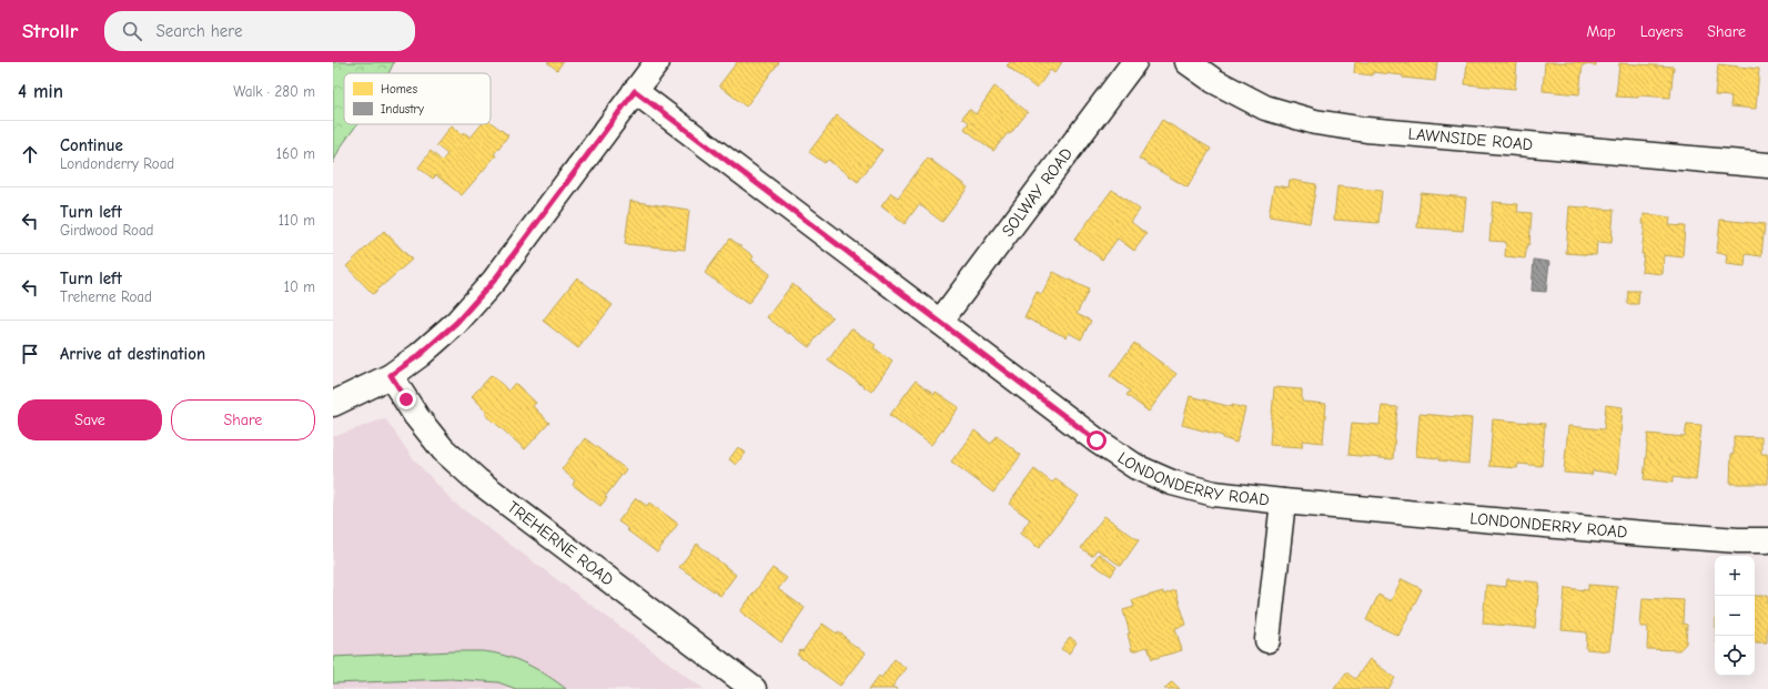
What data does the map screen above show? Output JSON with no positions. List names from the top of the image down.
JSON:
{
  "streets": {
    "street": [
      "LAWNSIDE ROAD",
      "SOLWAY ROAD",
      "LONDONDERRY ROAD",
      "TREHERNE ROAD"
    ]
  },
  "crossings": [
    ["SOLWAY ROAD", "LONDONDERRY ROAD"]
  ],
  "legend": ["Homes", "Industry"],
  "page": {
    "header": "Strollr",
    "search": "Search here",
    "nav": ["Map", "Layers", "Share"],
    "heading": ["4 min", "Walk · 280 m"],
    "list": [
      ["Continue", "Londonderry Road", "160 m"],
      ["Turn left", "Girdwood Road", "110 m"],
      ["Turn left", "Treherne Road", "10 m"],
      "Arrive at destination"
    ],
    "buttons": ["Save", "Share"],
    "map_buttons": ["+", "−"]
  }
}
